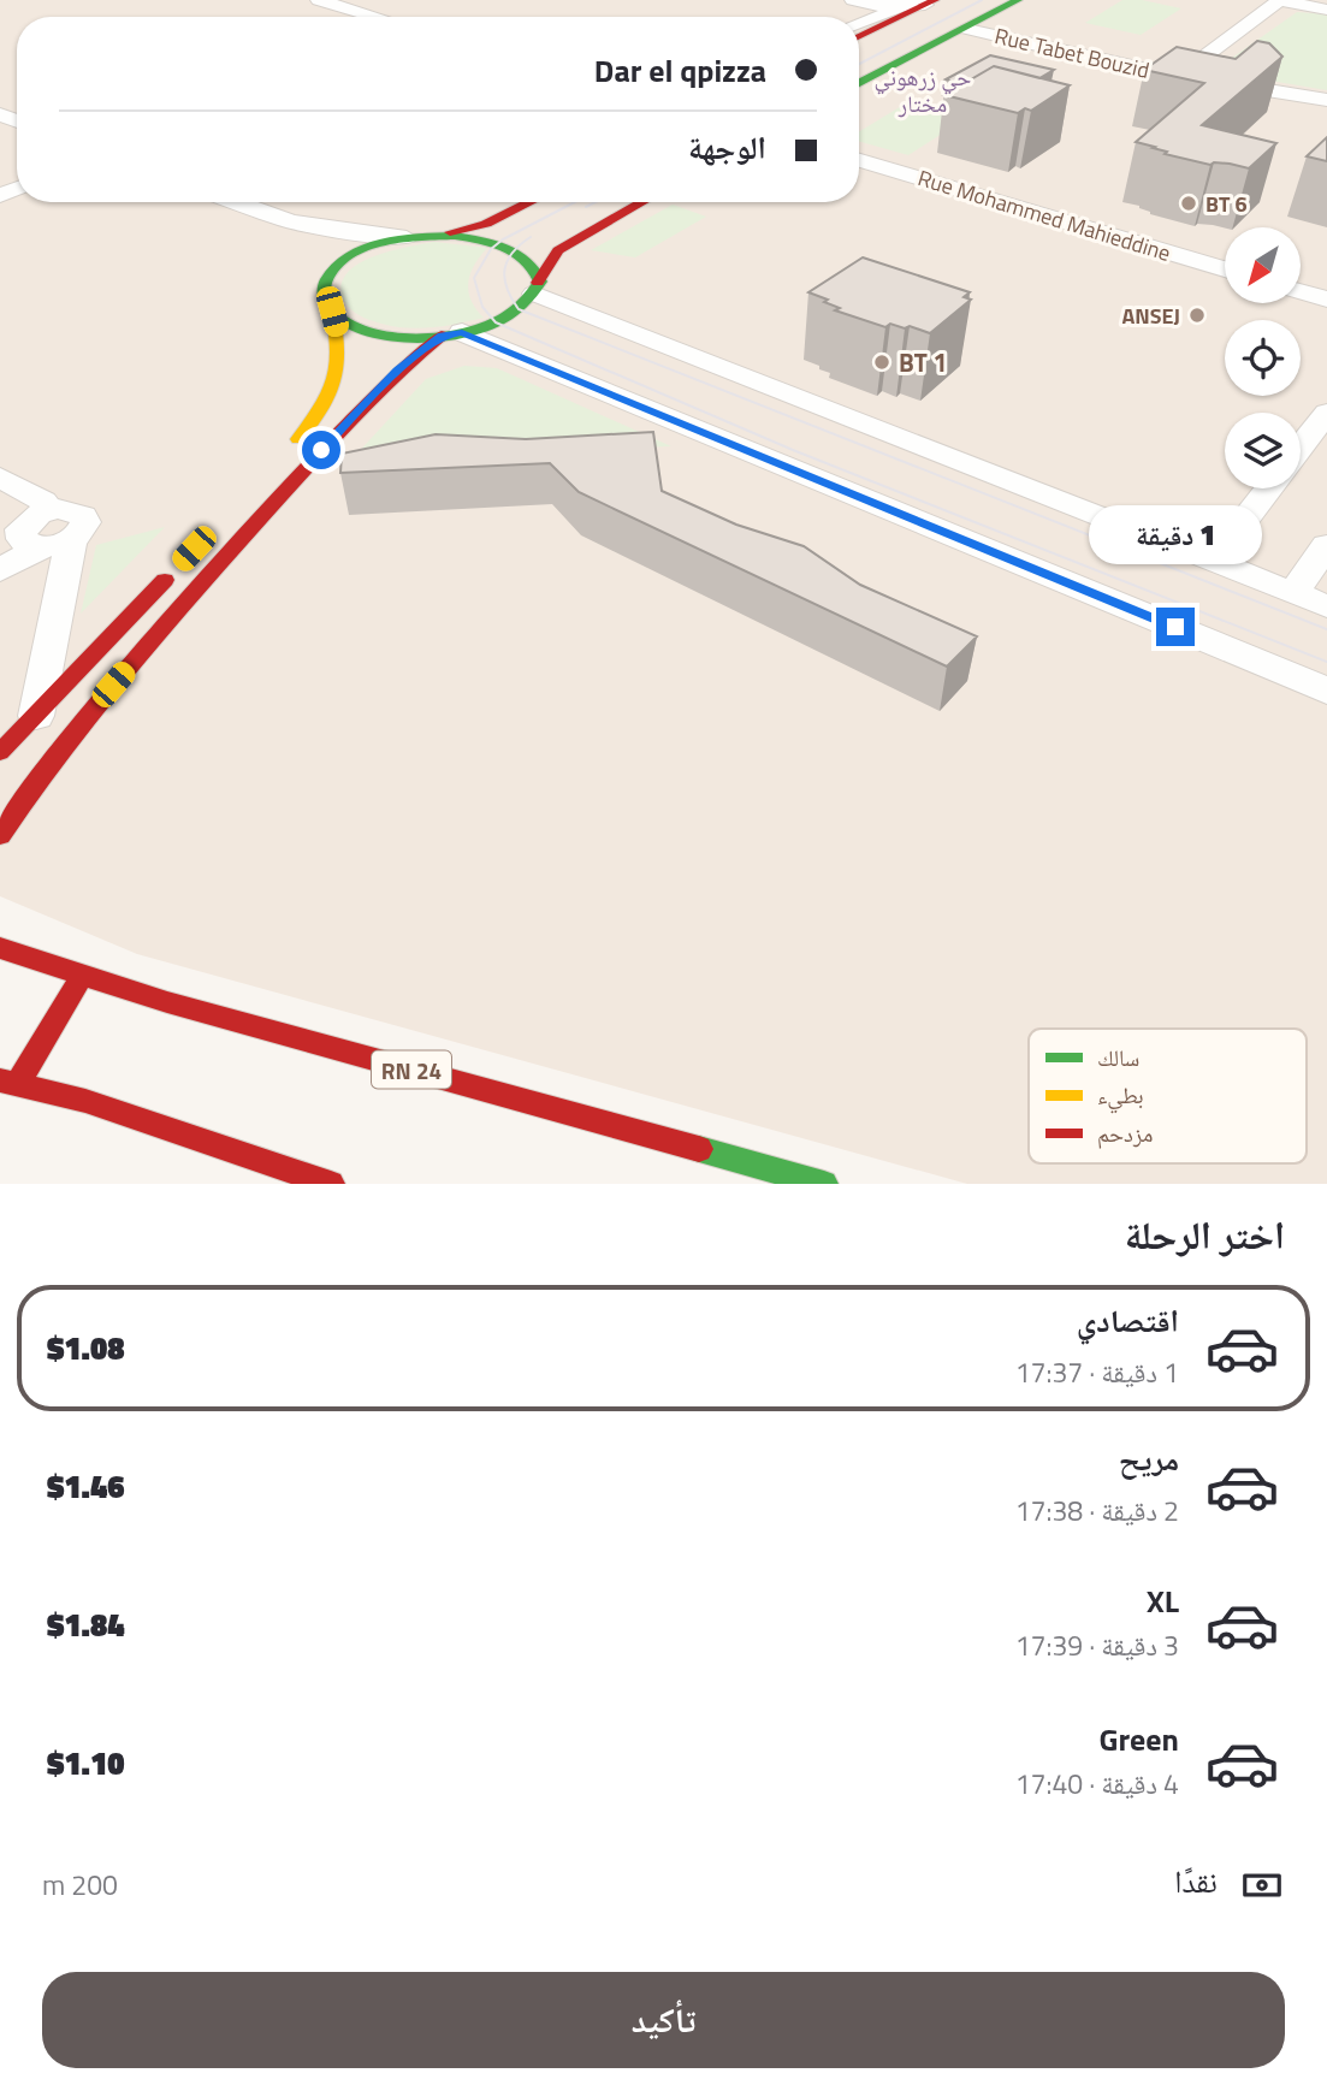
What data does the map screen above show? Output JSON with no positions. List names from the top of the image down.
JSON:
{
  "streets": {
    "main road": ["RN 24"],
    "street": ["Rue Tabet Bouzid", "Rue Mohammed Mahieddine"]
  },
  "districts": ["حي زرهوني مختار"],
  "places": ["BT 6", "ANSEJ", "BT 1"],
  "legend": ["سالك", "بطيء", "مزدحم"],
  "north": "bottom left",
  "page": {
    "banner": ["Dar el qpizza", "الوجهة"],
    "bubble": "1 دقيقة",
    "heading": "اختر الرحلة",
    "list": [
      {
        "name": "اقتصادي",
        "note": "1 دقيقة · 17:37",
        "value": "$1.08"
      },
      {
        "name": "مريح",
        "note": "2 دقيقة · 17:38",
        "value": "$1.46"
      },
      {
        "name": "XL",
        "note": "3 دقيقة · 17:39",
        "value": "$1.84"
      },
      {
        "name": "Green",
        "note": "4 دقيقة · 17:40",
        "value": "$1.10"
      }
    ],
    "pay": ["نقدًا", "200 m"],
    "buttons": "تأكيد"
  }
}
